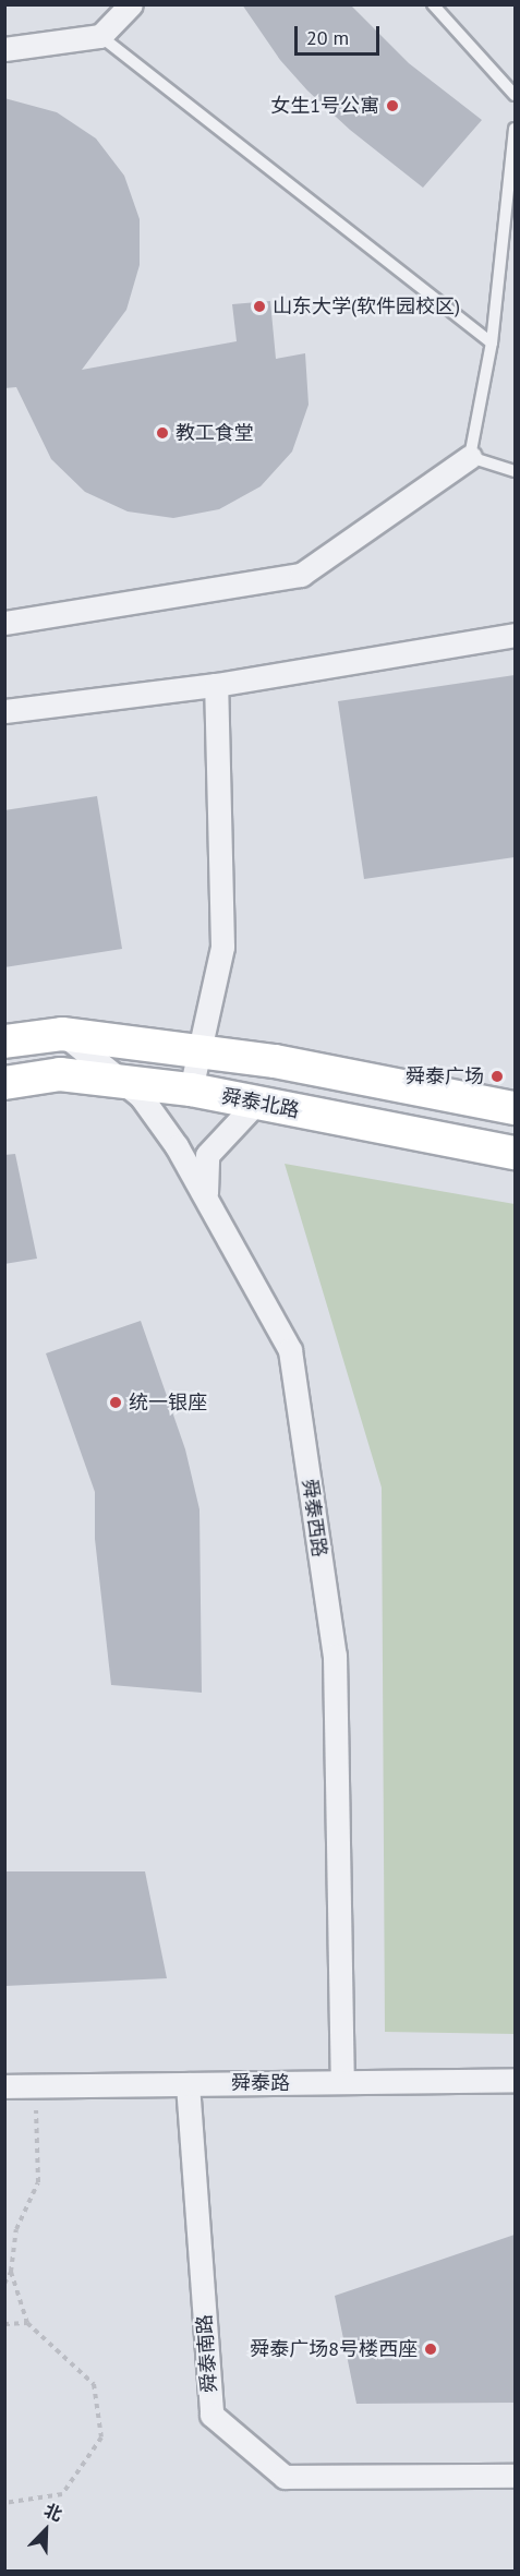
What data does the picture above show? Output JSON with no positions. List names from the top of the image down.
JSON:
{
  "streets": {
    "main road": ["舜泰北路"],
    "street": ["舜泰西路", "舜泰路", "舜泰南路"]
  },
  "crossings": [
    ["舜泰北路", "舜泰西路"],
    ["舜泰西路", "舜泰路"],
    ["舜泰路", "舜泰南路"]
  ],
  "places": [
    "女生1号公寓",
    "山东大学(软件园校区)",
    "教工食堂",
    "舜泰广场",
    "统一银座",
    "舜泰广场8号楼西座"
  ],
  "scale_bar": "20 m",
  "north": "top right"
}
